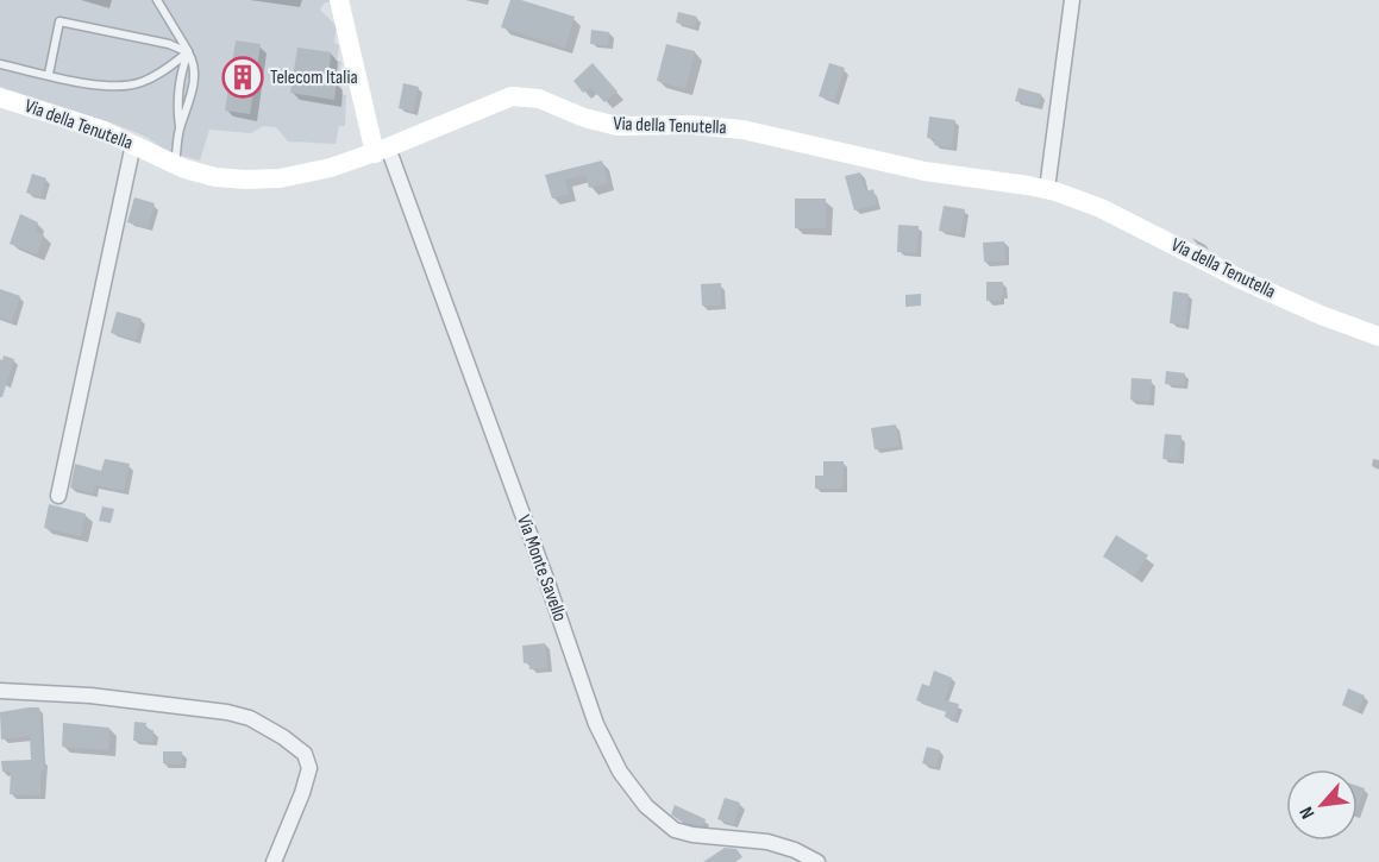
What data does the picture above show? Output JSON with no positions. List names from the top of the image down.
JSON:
{
  "streets": {
    "street": ["Via della Tenutella", "Via Monte Savello"]
  },
  "crossings": [
    ["Via della Tenutella", "Via Monte Savello"]
  ],
  "places": {
    "building": ["Telecom Italia"]
  },
  "north": "bottom left"
}
